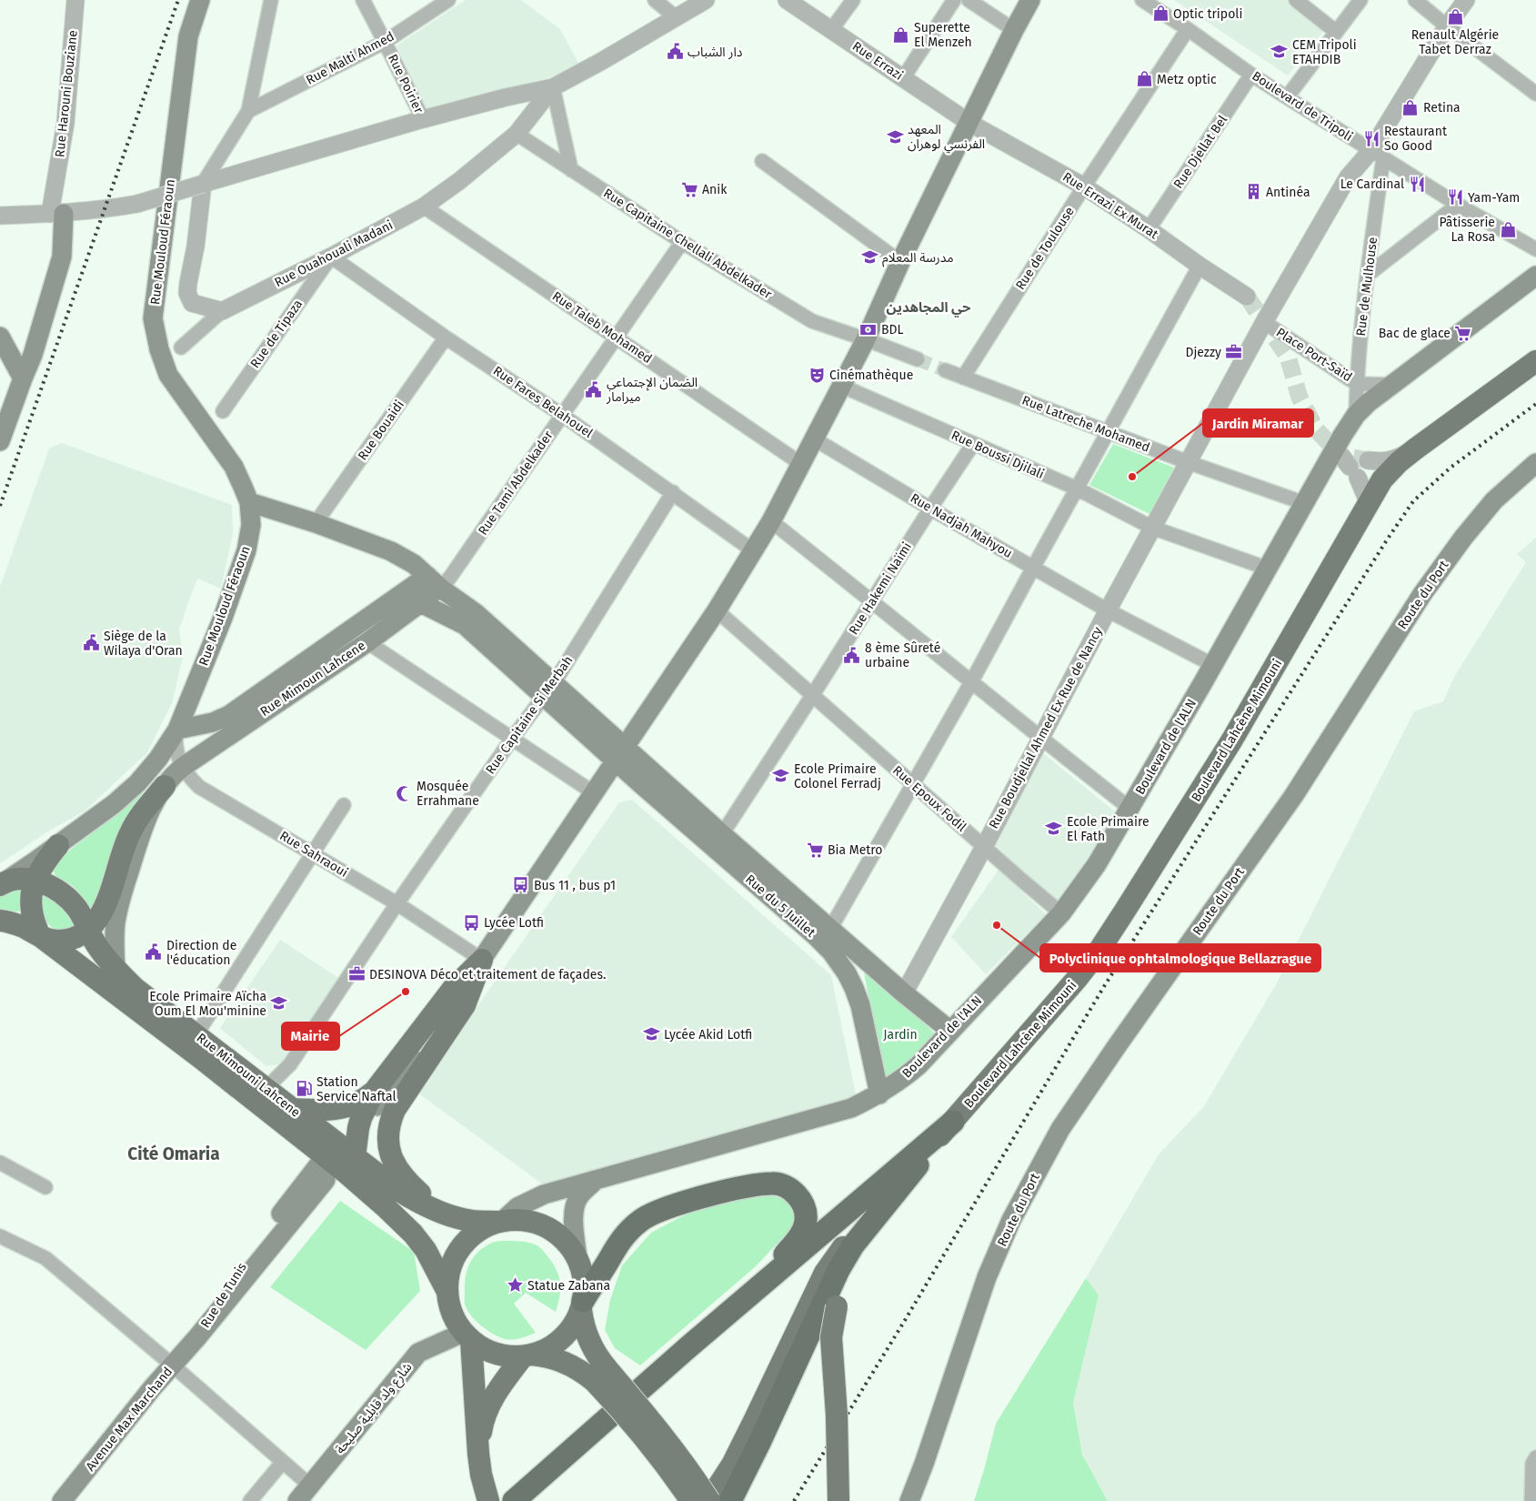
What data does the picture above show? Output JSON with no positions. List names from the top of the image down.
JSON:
{
  "streets": {
    "main road": [
      "Rue Mouloud Féraoun",
      "Route du Port",
      "Rue Mimoun Lahcene",
      "Boulevard Lahcène Mimouni",
      "Boulevard de l'ALN",
      "Rue du 5 Juillet",
      "Rue Mimouni Lahcene",
      "Rue de Tunis",
      "شارع ولد قابلية صليحة",
      "Avenue Max Marchand"
    ],
    "street": [
      "Rue Malti Ahmed",
      "Rue Errazi",
      "Rue Poirier",
      "Rue Harouni Bouziane",
      "Boulevard de Tripoli",
      "Rue Djellat Bel",
      "Rue Errazi Ex Murat",
      "Rue Capitaine Chellali Abdelkader",
      "Rue de Toulouse",
      "Rue Ouahouali Madani",
      "Rue de Mulhouse",
      "Rue Taleb Mohamed",
      "Rue de Tipaza",
      "Place Port-Saïd",
      "Rue Fares Belahouel",
      "Rue Latreche Mohamed",
      "Rue Bouaidi",
      "Rue Boussi Djilali",
      "Rue Tami Abdelkader",
      "Rue Nadjah Mahyou",
      "Rue Hakemi Naïmi",
      "Rue Capitaine Si Merbah",
      "Rue Boudjellal Ahmed Ex Rue de Nancy",
      "Rue Epoux Fodil",
      "Rue Sahraoui"
    ]
  },
  "crossings": [
    ["Rue Malti Ahmed", "Rue Poirier"],
    ["Rue Errazi", "Rue Errazi Ex Murat"],
    ["Boulevard de Tripoli", "Rue Djellat Bel"],
    ["Boulevard de Tripoli", "Rue de Toulouse"],
    ["Boulevard de Tripoli", "Rue de Mulhouse"],
    ["Boulevard de Tripoli", "Rue Boudjellal Ahmed Ex Rue de Nancy"],
    ["Rue Djellat Bel", "Rue Errazi Ex Murat"],
    ["Rue Errazi Ex Murat", "Rue de Toulouse"],
    ["Rue Mouloud Féraoun", "Rue Mimoun Lahcene"],
    ["Rue Mouloud Féraoun", "Rue Sahraoui"],
    ["Rue Capitaine Chellali Abdelkader", "Rue Ouahouali Madani"],
    ["Rue Capitaine Chellali Abdelkader", "Rue Tami Abdelkader"],
    ["Rue de Toulouse", "Rue Latreche Mohamed"],
    ["Rue Ouahouali Madani", "Rue Taleb Mohamed"],
    ["Rue Ouahouali Madani", "Rue de Tipaza"],
    ["Rue Ouahouali Madani", "Rue Fares Belahouel"],
    ["Rue de Mulhouse", "Place Port-Saïd"],
    ["Rue de Mulhouse", "Rue Boudjellal Ahmed Ex Rue de Nancy"],
    ["Rue de Mulhouse", "Boulevard de l'ALN"],
    ["Rue Taleb Mohamed", "Rue Tami Abdelkader"],
    ["Rue de Tipaza", "Rue Fares Belahouel"],
    ["Place Port-Saïd", "Rue Boudjellal Ahmed Ex Rue de Nancy"],
    ["Place Port-Saïd", "Boulevard de l'ALN"],
    ["Rue Fares Belahouel", "Rue Bouaidi"],
    ["Rue Fares Belahouel", "Rue Tami Abdelkader"],
    ["Rue Fares Belahouel", "Rue Capitaine Si Merbah"],
    ["Rue Latreche Mohamed", "Rue Boudjellal Ahmed Ex Rue de Nancy"],
    ["Rue Latreche Mohamed", "Boulevard de l'ALN"],
    ["Rue Boussi Djilali", "Rue Hakemi Naïmi"],
    ["Rue Boussi Djilali", "Rue Boudjellal Ahmed Ex Rue de Nancy"],
    ["Rue Boussi Djilali", "Boulevard de l'ALN"],
    ["Rue Tami Abdelkader", "Rue Mimoun Lahcene"],
    ["Rue Nadjah Mahyou", "Rue Hakemi Naïmi"],
    ["Rue Nadjah Mahyou", "Rue Boudjellal Ahmed Ex Rue de Nancy"],
    ["Rue Nadjah Mahyou", "Boulevard de l'ALN"],
    ["Rue Hakemi Naïmi", "Rue Epoux Fodil"],
    ["Rue Hakemi Naïmi", "Rue du 5 Juillet"],
    ["Rue Mimoun Lahcene", "Rue Sahraoui"],
    ["Rue Mimoun Lahcene", "Rue Mimouni Lahcene"],
    ["Rue Capitaine Si Merbah", "Rue Sahraoui"],
    ["Rue Capitaine Si Merbah", "Rue Mimouni Lahcene"],
    ["Rue Boudjellal Ahmed Ex Rue de Nancy", "Rue Epoux Fodil"],
    ["Boulevard de l'ALN", "Rue Epoux Fodil"],
    ["Boulevard de l'ALN", "Rue du 5 Juillet"],
    ["Boulevard de l'ALN", "Rue Mimouni Lahcene"],
    ["Boulevard de l'ALN", "شارع ولد قابلية صليحة"],
    ["Rue Mimouni Lahcene", "Rue de Tunis"],
    ["Rue Mimouni Lahcene", "شارع ولد قابلية صليحة"],
    ["Rue de Tunis", "Avenue Max Marchand"]
  ],
  "districts": ["حي المجاهدين", "Cité Omaria"],
  "parks": ["Jardin"],
  "places": {
    "shop": [
      "Optic tripoli",
      "Renault Algérie Tabet Derraz",
      "Superette El Menzeh",
      "Metz optic",
      "Retina",
      "Pâtisserie La Rosa"
    ],
    "public building": [
      "دار الشباب",
      "الضمان الإجتماعي ميرامار",
      "Siège de la Wilaya d'Oran",
      "8 ème Sûreté urbaine",
      "Direction de l'éducation"
    ],
    "school or university": [
      "CEM Tripoli ETAHDIB",
      "المعهد الفرنسي لوهران",
      "مدرسة المعلام",
      "Ecole Primaire Colonel Ferradj",
      "Ecole Primaire El Fath",
      "Ecole Primaire Aïcha Oum El Mou'minine",
      "Lycée Akid Lotfi"
    ],
    "restaurant": ["Restaurant So Good", "Le Cardinal", "Yam-Yam"],
    "supermarket": ["Anik", "Bac de glace", "Bia Metro"],
    "building": ["Antinéa"],
    "bank": ["BDL"],
    "office": ["Djezzy", "DESINOVA Déco et traitement de façades."],
    "theatre": ["Cinémathèque"],
    "other": ["Jardin Miramar", "Polyclinique ophtalmologique Bellazrague", "Mairie"],
    "mosque": ["Mosquée Errahmane"],
    "bus stop": ["Bus 11 , bus p1", "Lycée Lotfi"],
    "fuel station": ["Station Service Naftal"],
    "place": ["Statue Zabana"]
  }
}
